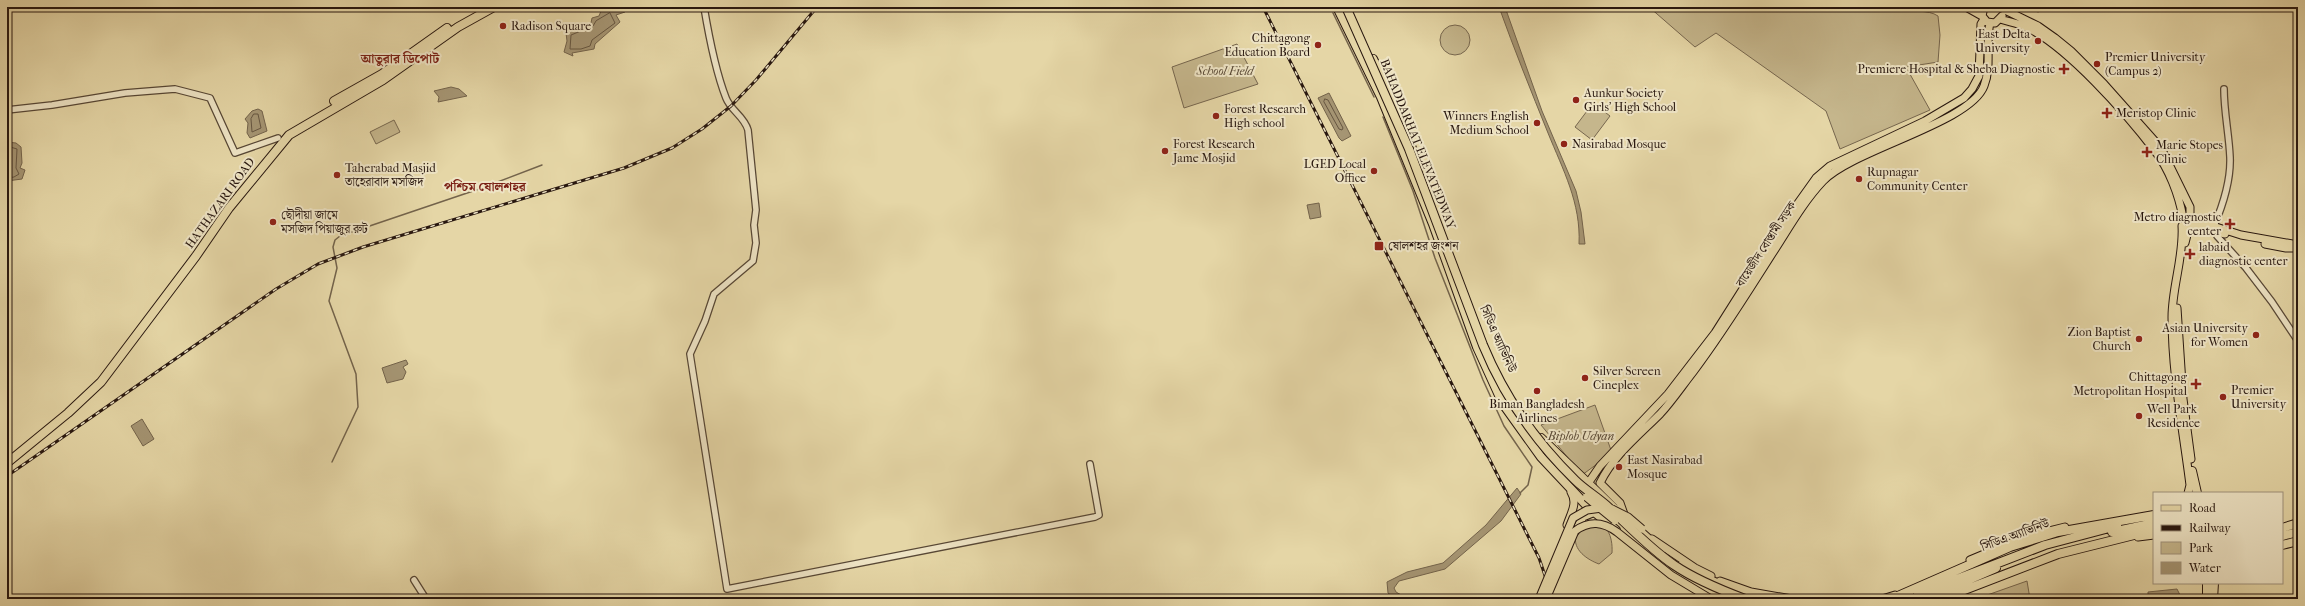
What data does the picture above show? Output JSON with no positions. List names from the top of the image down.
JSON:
{
  "streets": {
    "highway": ["BAHADDARHAT ELEVATEDWAY", "HATHAZARI ROAD", "সিডিএ অ্যাভিনিউ"],
    "main road": ["বায়েজীদ বোস্তামী সড়ক"]
  },
  "crossings": [
    ["বায়েজীদ বোস্তামী সড়ক", "সিডিএ অ্যাভিনিউ"]
  ],
  "districts": ["আতুরার ডিপোট", "পশ্চিম ষোলশহর"],
  "parks": ["School Field", "Biplob Udyan"],
  "places": {
    "other": [
      "Radison Square",
      "East Delta University",
      "Chittagong Education Board",
      "Premier University (Campus 2)",
      "Aunkur Society Girls' High School",
      "Forest Research High school",
      "Winners English Medium School",
      "Nasirabad Mosque",
      "Forest Research Jame Mosjid",
      "LGED Local Office",
      "Taherabad Masjid তাহেরাবাদ মসজিদ",
      "Rupnagar Community Center",
      "ছৌদীয়া জামে মসজিদ পিয়াজুর রুট",
      "Asian University for Women",
      "Zion Baptist Church",
      "Silver Screen Cineplex",
      "Biman Bangladesh Airlines",
      "Premier University",
      "Well Park Residence",
      "East Nasirabad Mosque"
    ],
    "health": [
      "Premiere Hospital & Sheba Diagnostic",
      "Meristop Clinic",
      "Marie Stopes Clinic",
      "Metro diagnostic center",
      "labaid diagnostic center",
      "Chittagong Metropolitan Hospital"
    ],
    "transit": ["ষোলশহর জংশন"]
  },
  "legend": [
    "Road",
    "Railway",
    "Park",
    "Water"
  ]
}
